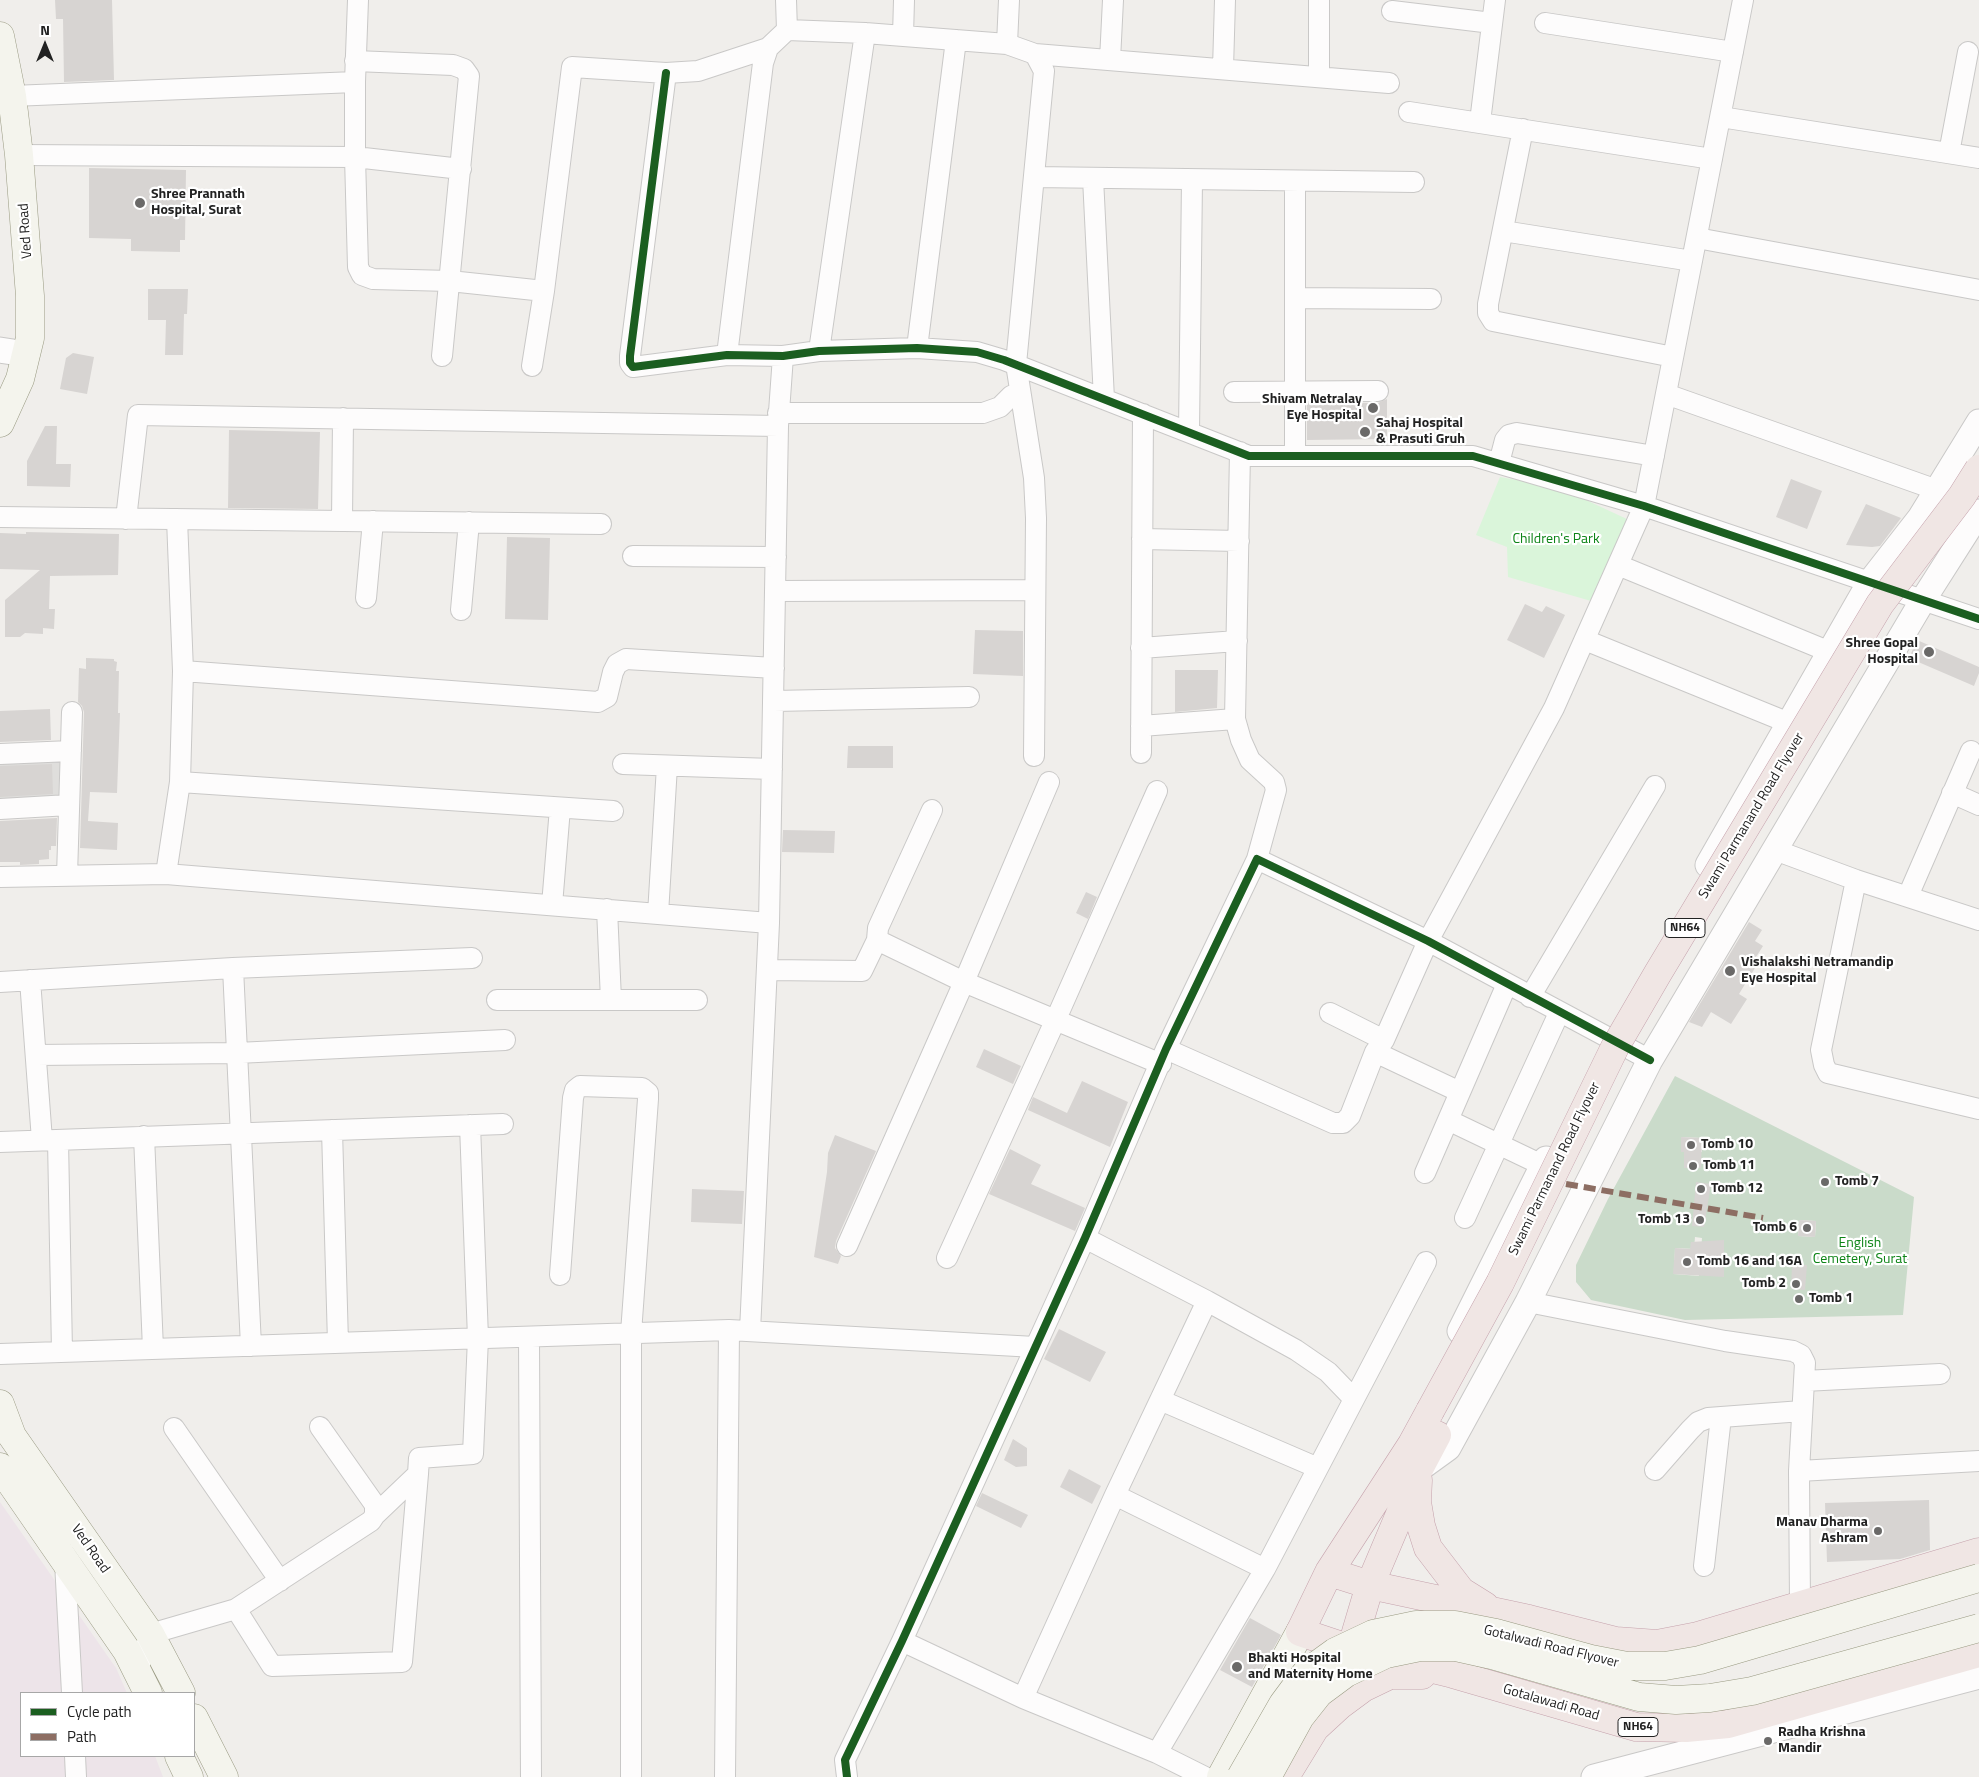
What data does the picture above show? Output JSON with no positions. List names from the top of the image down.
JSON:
{
  "streets": {
    "highway": ["Swami Parmanand Road Flyover", "NH64", "Gotalawadi Road"],
    "main road": ["Ved Road", "Gotalwadi Road Flyover"]
  },
  "crossings": [
    ["Swami Parmanand Road Flyover", "NH64"],
    ["NH64", "Gotalawadi Road"]
  ],
  "parks": ["Children's Park", "English Cemetery, Surat"],
  "places": [
    "Shree Prannath Hospital, Surat",
    "Shivam Netralay Eye Hospital",
    "Sahaj Hospital & Prasuti Gruh",
    "Shree Gopal Hospital",
    "Vishalakshi Netramandip Eye Hospital",
    "Tomb 10",
    "Tomb 11",
    "Tomb 7",
    "Tomb 12",
    "Tomb 13",
    "Tomb 6",
    "Tomb 16 and 16A",
    "Tomb 2",
    "Tomb 1",
    "Manav Dharma Ashram",
    "Bhakti Hospital and Maternity Home",
    "Radha Krishna Mandir"
  ],
  "legend": ["Cycle path", "Path"],
  "north": "top"
}
